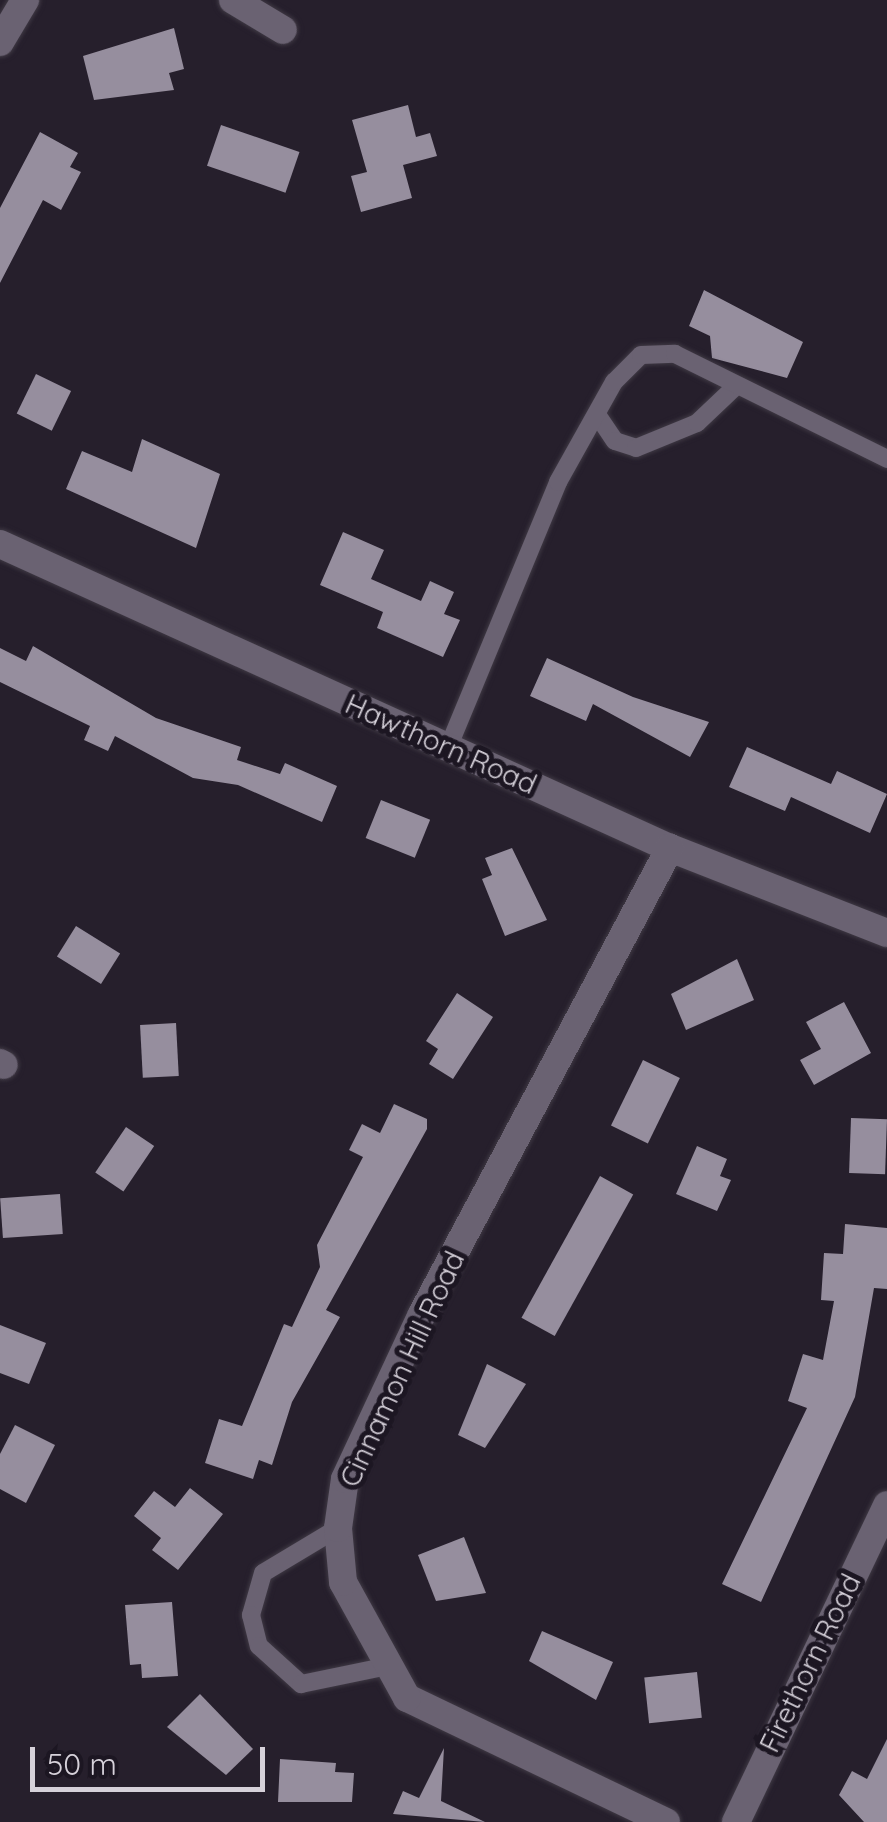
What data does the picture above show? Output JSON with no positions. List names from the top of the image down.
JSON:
{
  "streets": {
    "street": ["Hawthorn Road", "Cinnamon Hill Road", "Firethorn Road"]
  },
  "crossings": [
    ["Hawthorn Road", "Cinnamon Hill Road"]
  ],
  "scale_bar": "50 m"
}
